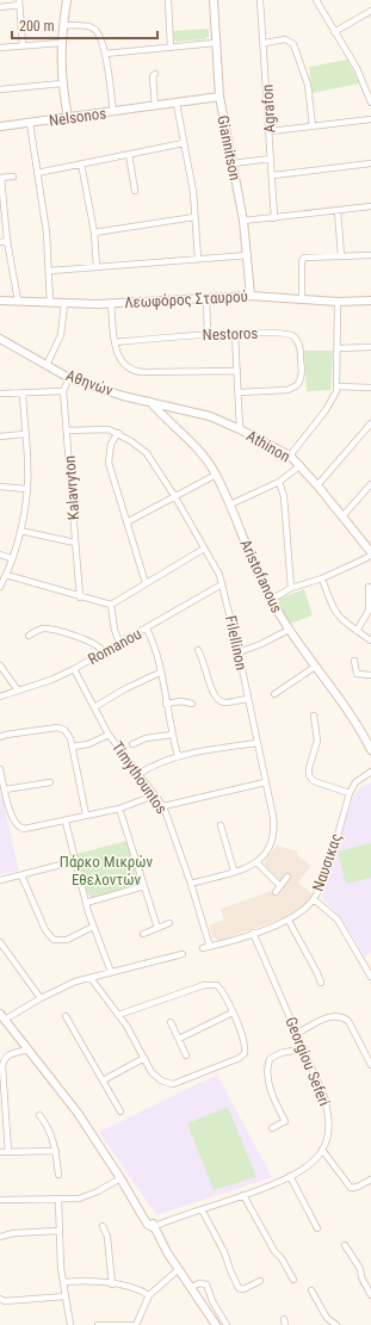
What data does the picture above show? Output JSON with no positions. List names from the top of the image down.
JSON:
{
  "streets": {
    "street": [
      "Agrafon",
      "Nelsonos",
      "Giannitson",
      "Λεωφόρος Σταυρού",
      "Nestoros",
      "Αθηνών",
      "Athinon",
      "Kalavryton",
      "Aristofanous",
      "Filellinon",
      "Romanou",
      "Timythountos",
      "Ναυσικας",
      "Georgiou Seferi"
    ]
  },
  "crossings": [
    ["Nelsonos", "Giannitson"],
    ["Giannitson", "Λεωφόρος Σταυρού"],
    ["Αθηνών", "Athinon"],
    ["Αθηνών", "Kalavryton"],
    ["Αθηνών", "Aristofanous"],
    ["Athinon", "Aristofanous"],
    ["Kalavryton", "Filellinon"],
    ["Filellinon", "Romanou"],
    ["Romanou", "Timythountos"],
    ["Timythountos", "Ναυσικας"],
    ["Ναυσικας", "Georgiou Seferi"]
  ],
  "parks": ["Πάρκο Μικρών Εθελοντών"],
  "scale_bar": "200 m"
}
